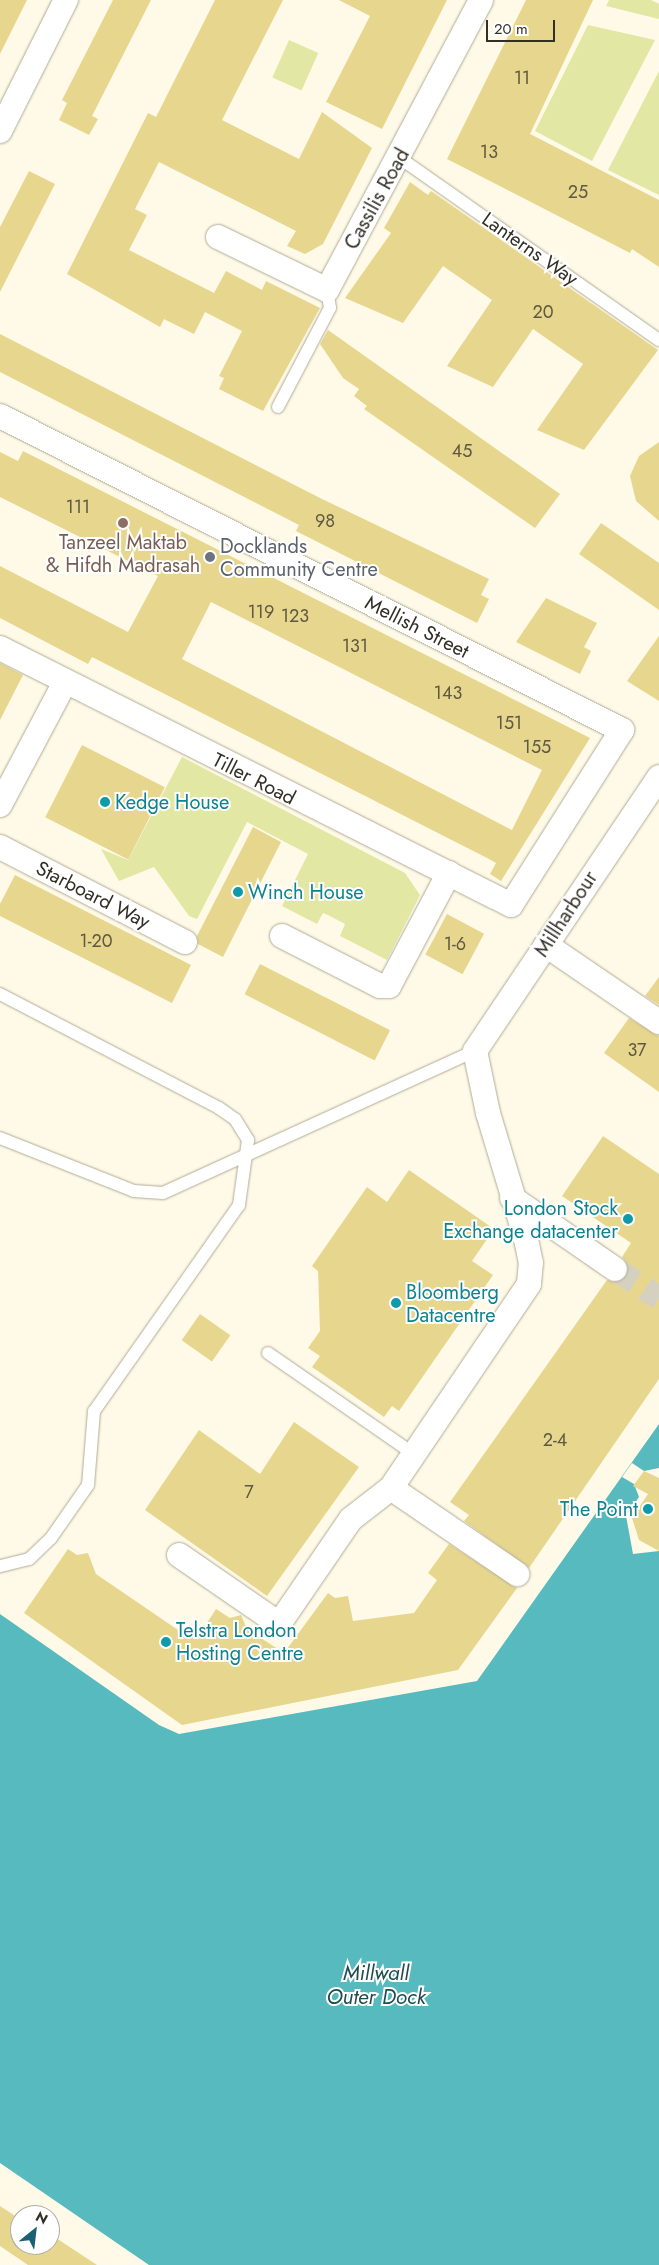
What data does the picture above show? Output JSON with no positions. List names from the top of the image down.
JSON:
{
  "streets": {
    "street": [
      "Cassilis Road",
      "Mellish Street",
      "Tiller Road",
      "Starboard Way",
      "Millharbour"
    ],
    "lane": ["Lanterns Way"]
  },
  "crossings": [
    ["Cassilis Road", "Lanterns Way"],
    ["Mellish Street", "Tiller Road"]
  ],
  "water": ["Millwall Outer Dock"],
  "places": [
    "Tanzeel Maktab & Hifdh Madrasah",
    "Docklands Community Centre",
    "Kedge House",
    "Winch House",
    "London Stock Exchange datacenter",
    "Bloomberg Datacentre",
    "The Point",
    "Telstra London Hosting Centre"
  ],
  "house_numbers": [
    "11",
    "13",
    "25",
    "20",
    "45",
    "111",
    "98",
    "119",
    "123",
    "131",
    "143",
    "151",
    "155",
    "1-20",
    "1-6",
    "37",
    "2-4",
    "7"
  ],
  "scale_bar": "20 m",
  "north": "top right"
}
